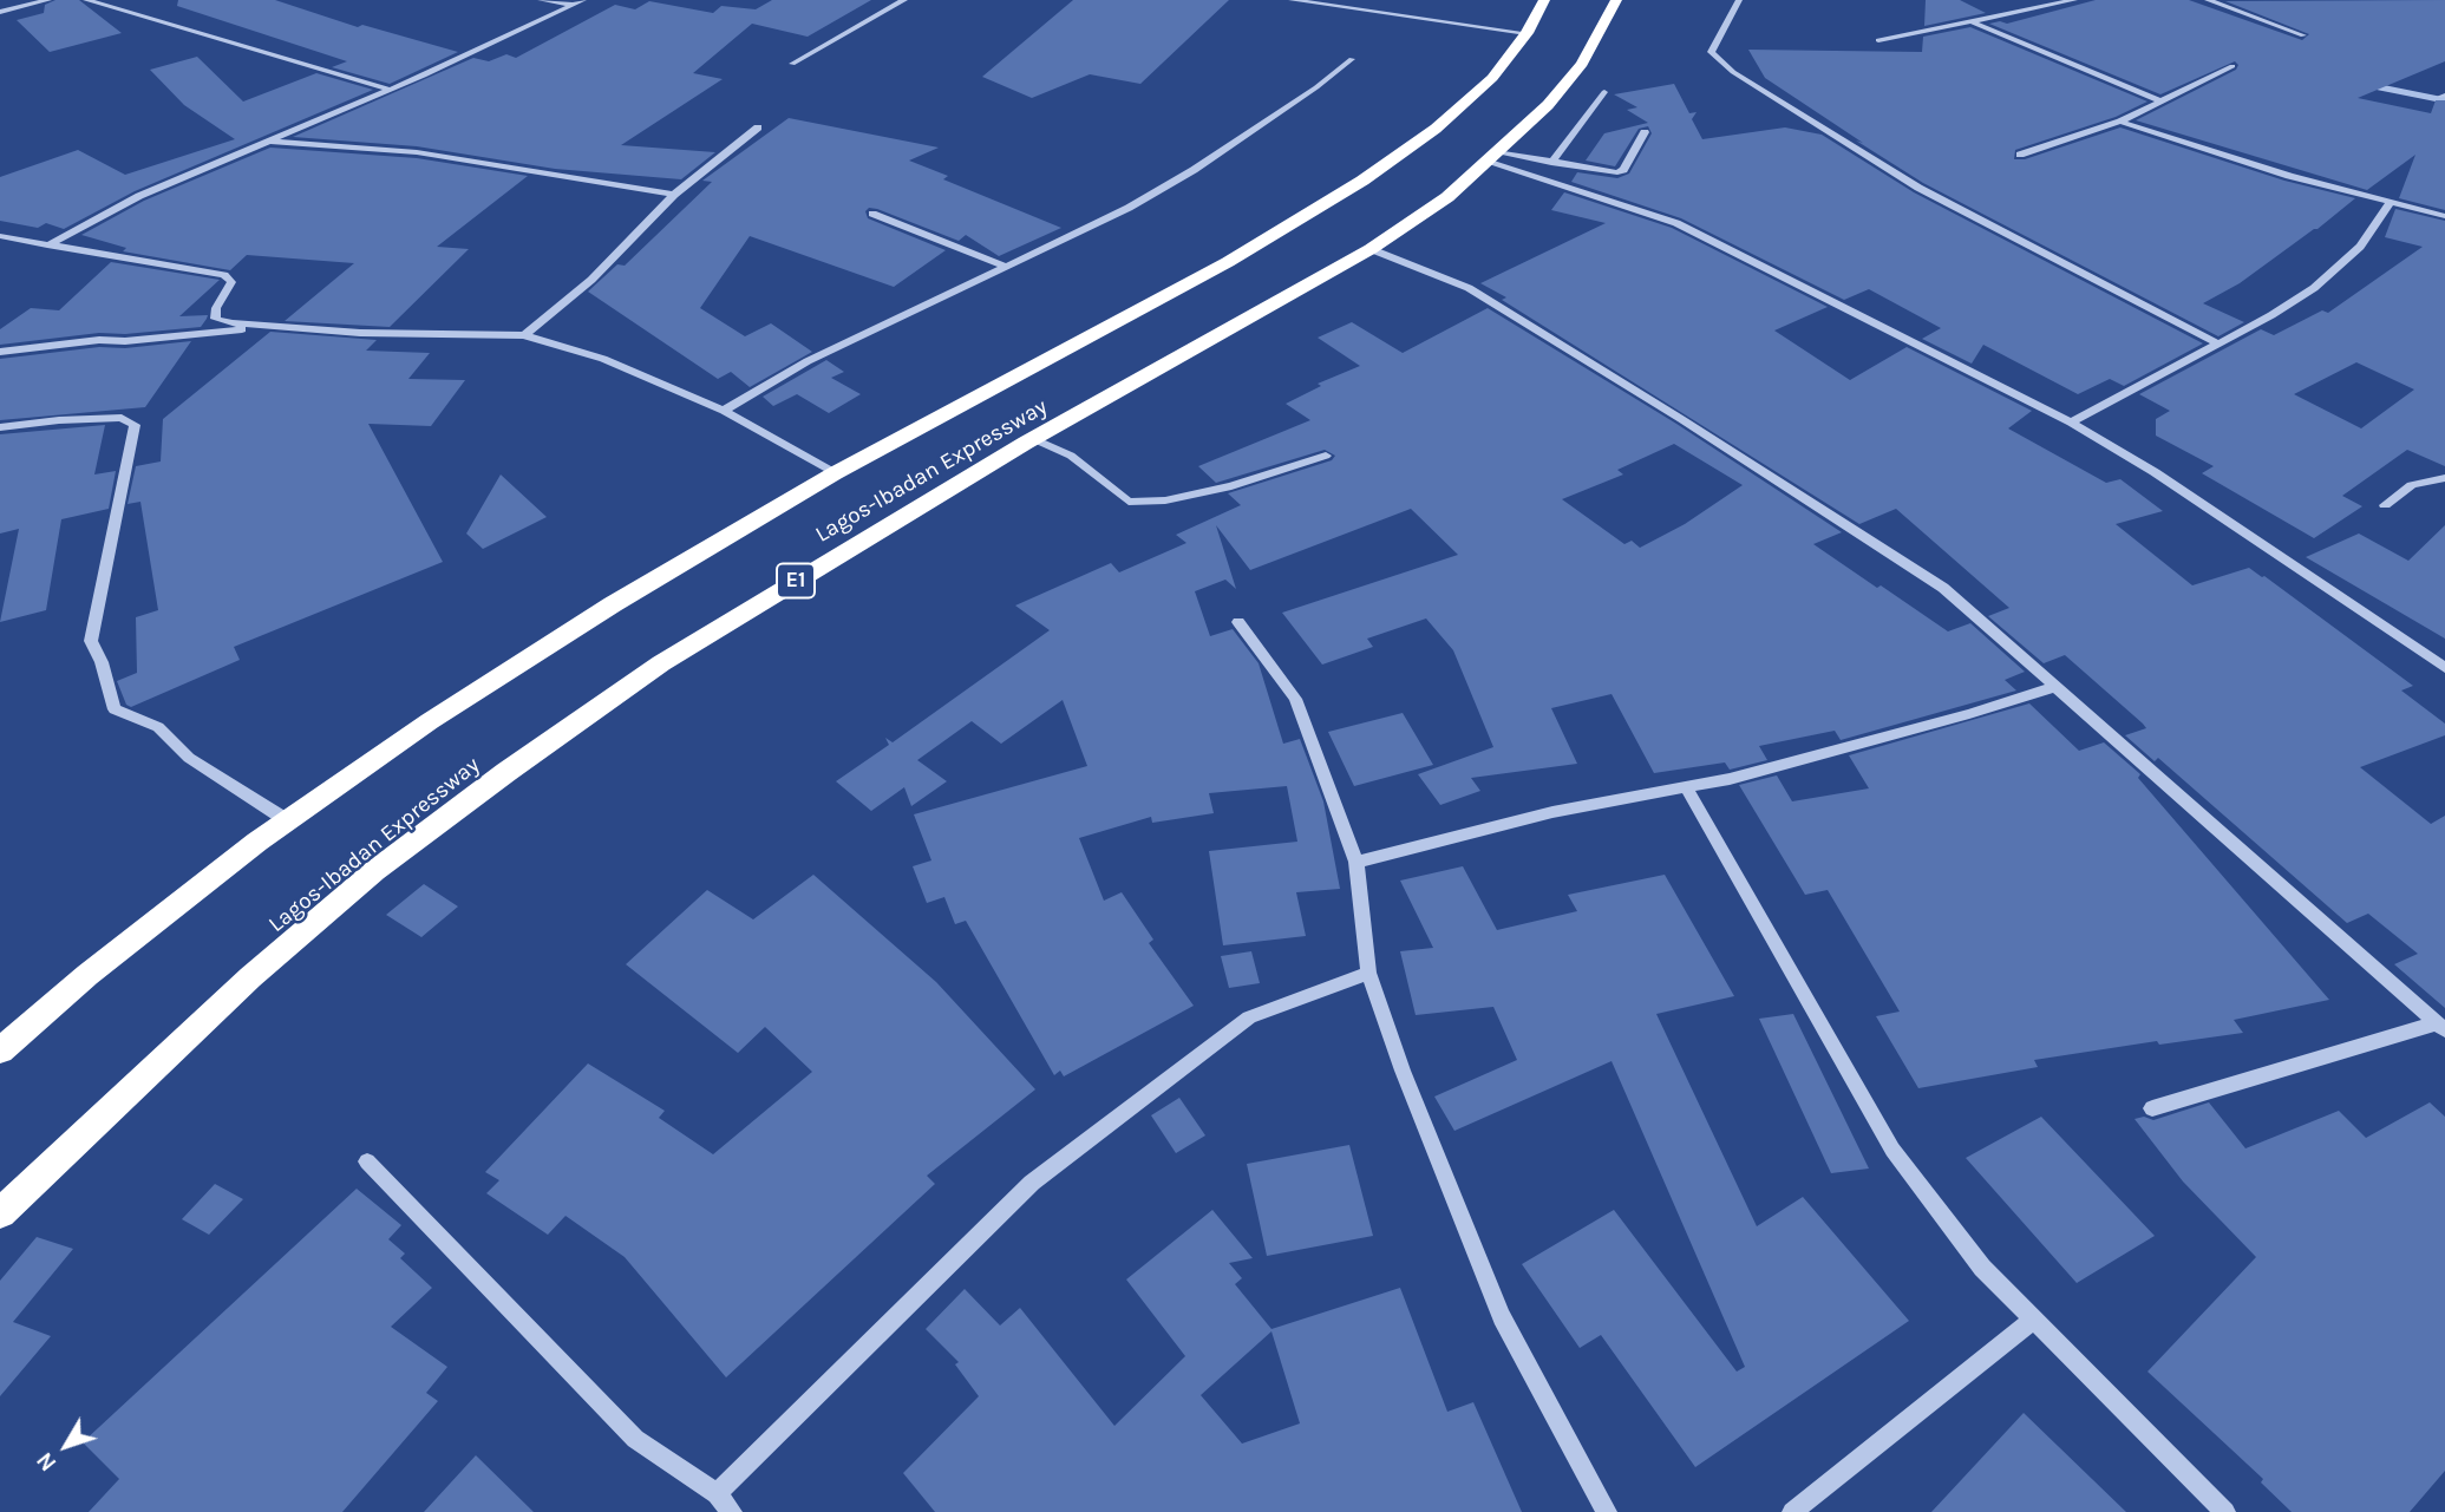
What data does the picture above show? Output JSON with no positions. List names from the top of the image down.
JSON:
{
  "streets": {
    "highway": ["Lagos-Ibadan Expressway", "E1"]
  },
  "north": "bottom left"
}
